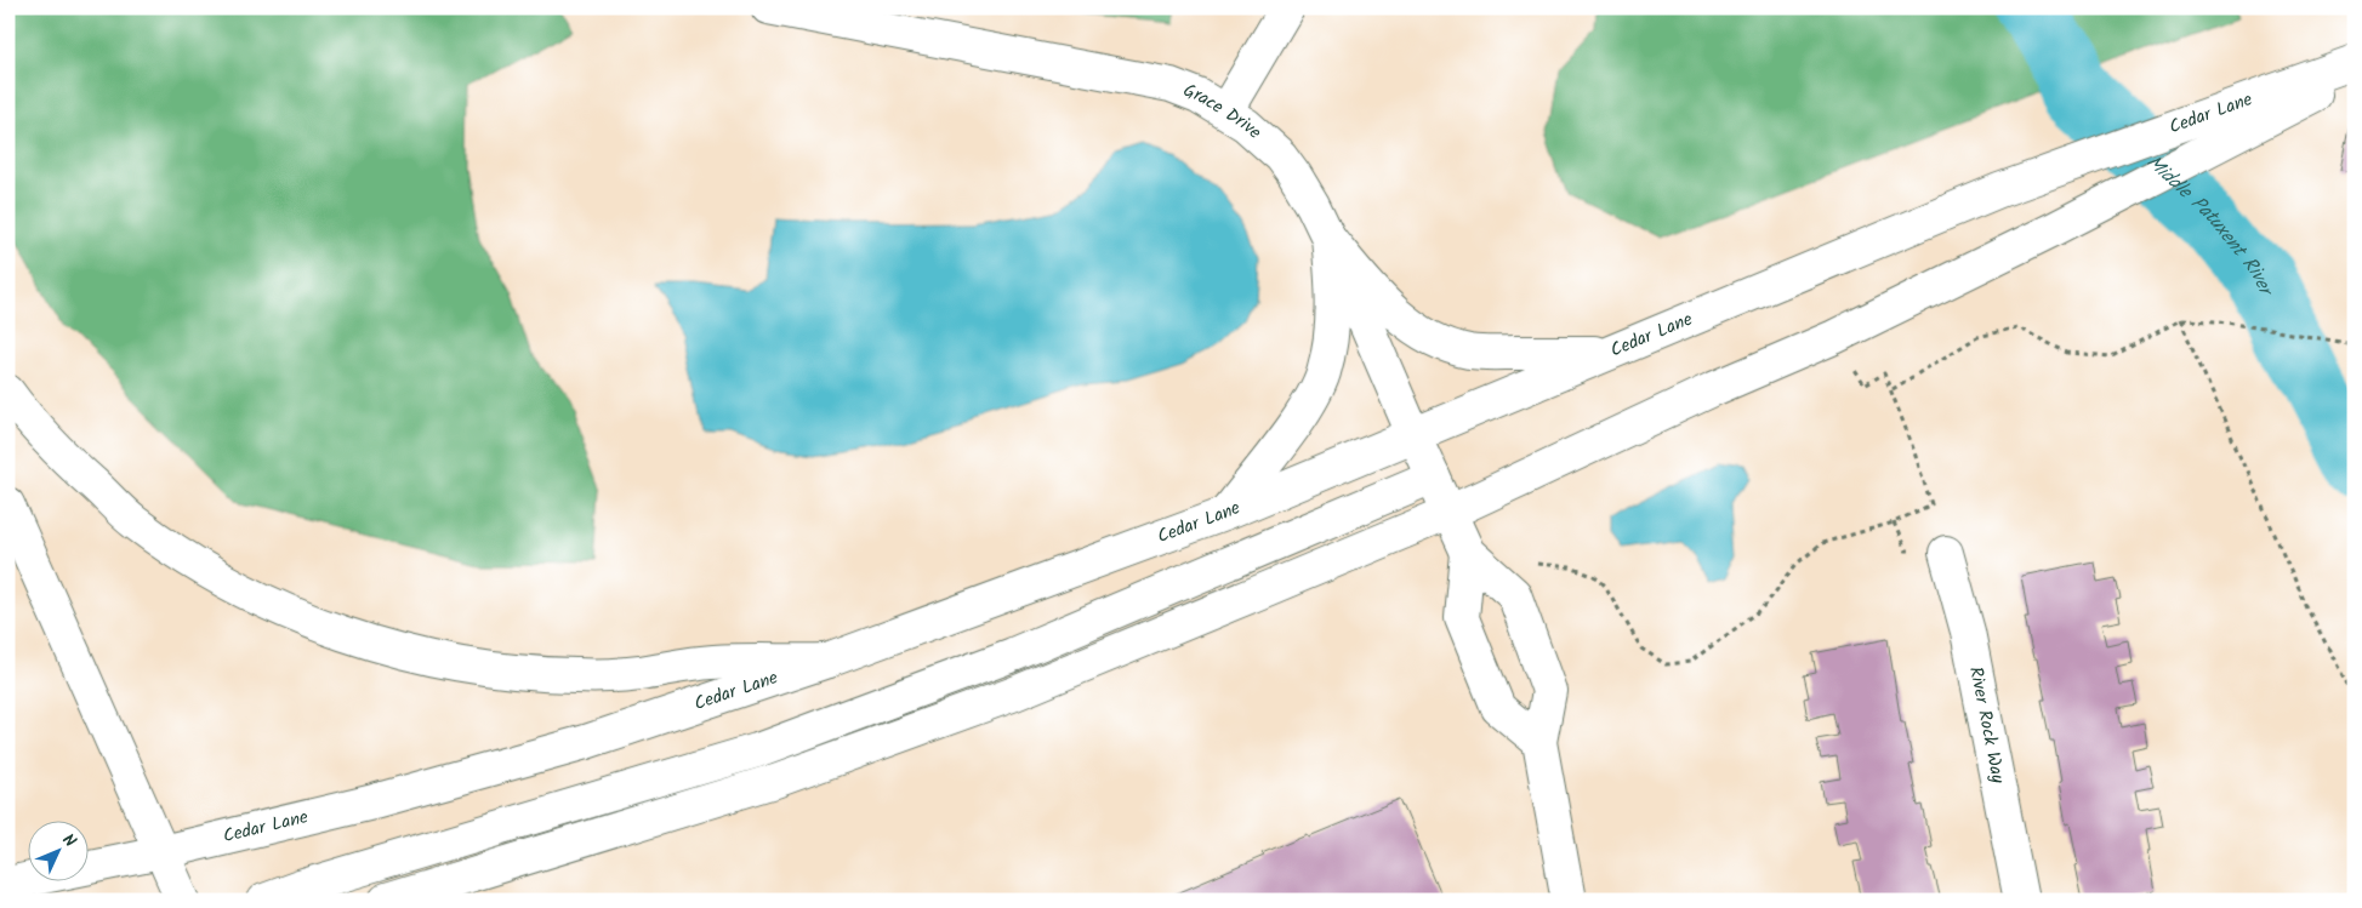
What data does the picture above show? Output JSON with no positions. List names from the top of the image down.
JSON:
{
  "streets": {
    "main road": ["Grace Drive", "Cedar Lane", "River Rock Way"]
  },
  "crossings": [
    ["Grace Drive", "Cedar Lane"]
  ],
  "water": ["Middle Patuxent River"],
  "north": "top right"
}
